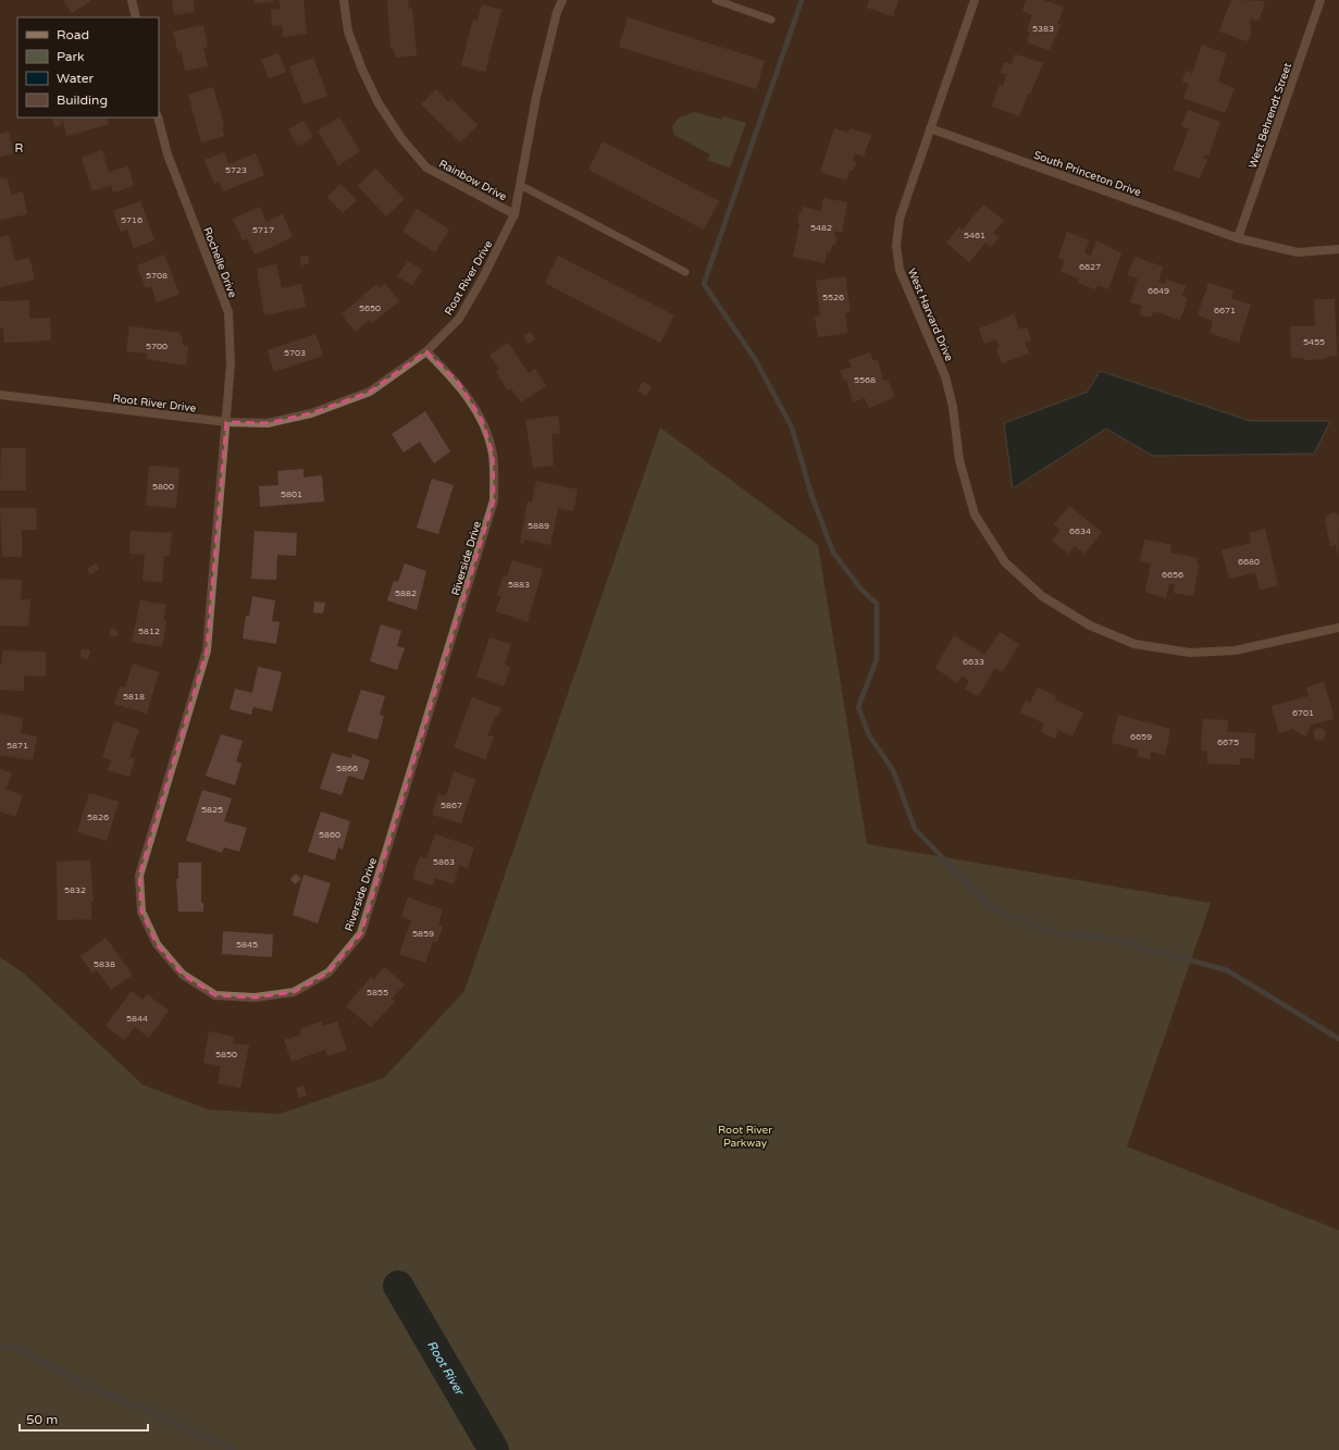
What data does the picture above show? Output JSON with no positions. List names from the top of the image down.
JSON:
{
  "streets": {
    "street": [
      "West Behrendt Street",
      "South Princeton Drive",
      "Rainbow Drive",
      "Rochelle Drive",
      "Root River Drive",
      "West Harvard Drive",
      "Riverside Drive"
    ]
  },
  "crossings": [
    ["West Behrendt Street", "South Princeton Drive"],
    ["South Princeton Drive", "West Harvard Drive"],
    ["Rainbow Drive", "Root River Drive"],
    ["Rochelle Drive", "Root River Drive"],
    ["Rochelle Drive", "Riverside Drive"],
    ["Root River Drive", "Riverside Drive"]
  ],
  "districts": ["R"],
  "water": ["Root River"],
  "parks": ["Root River Parkway"],
  "house_numbers": [
    "5383",
    "5723",
    "5716",
    "5482",
    "5717",
    "5461",
    "6627",
    "5708",
    "6649",
    "5526",
    "5650",
    "6671",
    "5455",
    "5700",
    "5703",
    "5568",
    "5800",
    "5801",
    "5889",
    "6634",
    "6680",
    "6656",
    "5883",
    "5882",
    "5812",
    "6633",
    "5818",
    "6701",
    "6659",
    "6675",
    "5871",
    "5866",
    "5867",
    "5825",
    "5826",
    "5860",
    "5863",
    "5832",
    "5859",
    "5845",
    "5838",
    "5855",
    "5844",
    "5850"
  ],
  "legend": [
    "Road",
    "Park",
    "Water",
    "Building"
  ],
  "scale_bar": "50 m"
}
